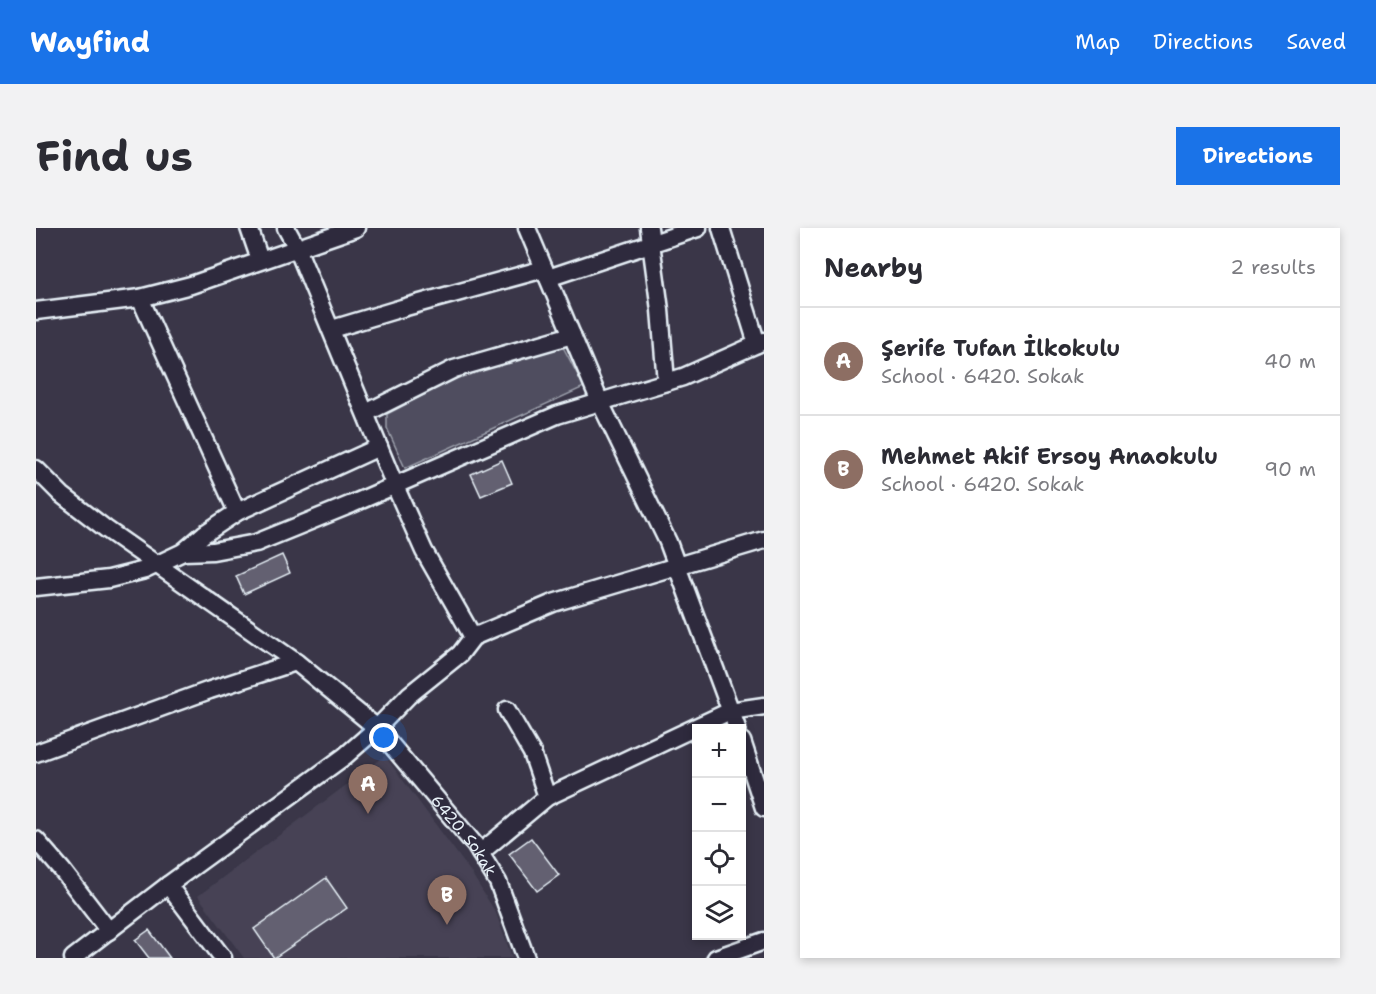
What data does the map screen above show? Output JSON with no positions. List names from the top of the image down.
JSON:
{
  "streets": {
    "street": ["6420. Sokak"]
  },
  "page": {
    "header": "Wayfind",
    "nav": ["Map", "Directions", "Saved"],
    "buttons": "Directions",
    "title": "Find us",
    "heading": ["Nearby", "2 results"],
    "list": [
      {
        "mark": "A",
        "name": "Şerife Tufan İlkokulu",
        "note": "School · 6420. Sokak",
        "value": "40 m"
      },
      {
        "mark": "B",
        "name": "Mehmet Akif Ersoy Anaokulu",
        "note": "School · 6420. Sokak",
        "value": "90 m"
      }
    ],
    "map_buttons": ["+", "−"],
    "pins": ["A", "B"]
  }
}
